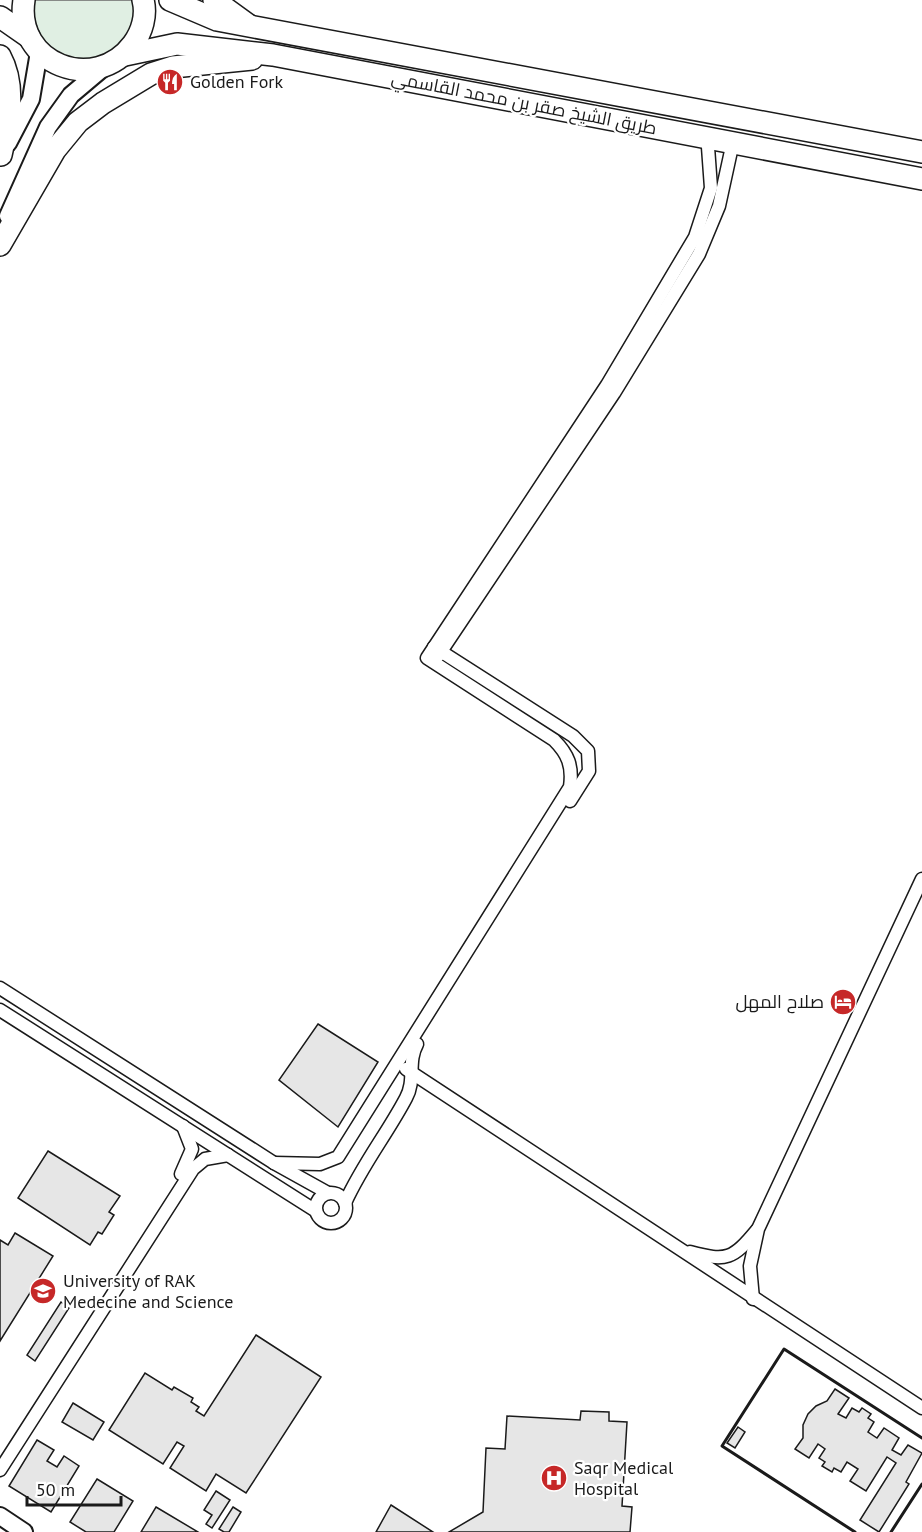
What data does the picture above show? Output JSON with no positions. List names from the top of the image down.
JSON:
{
  "streets": {
    "highway": ["طريق الشيخ صقر بن محمد القاسمي"]
  },
  "places": {
    "restaurant": ["Golden Fork"],
    "hotel": ["صلاح المهل"],
    "school or university": ["University of RAK Medecine and Science"],
    "hospital": ["Saqr Medical Hospital"]
  },
  "scale_bar": "50 m"
}
